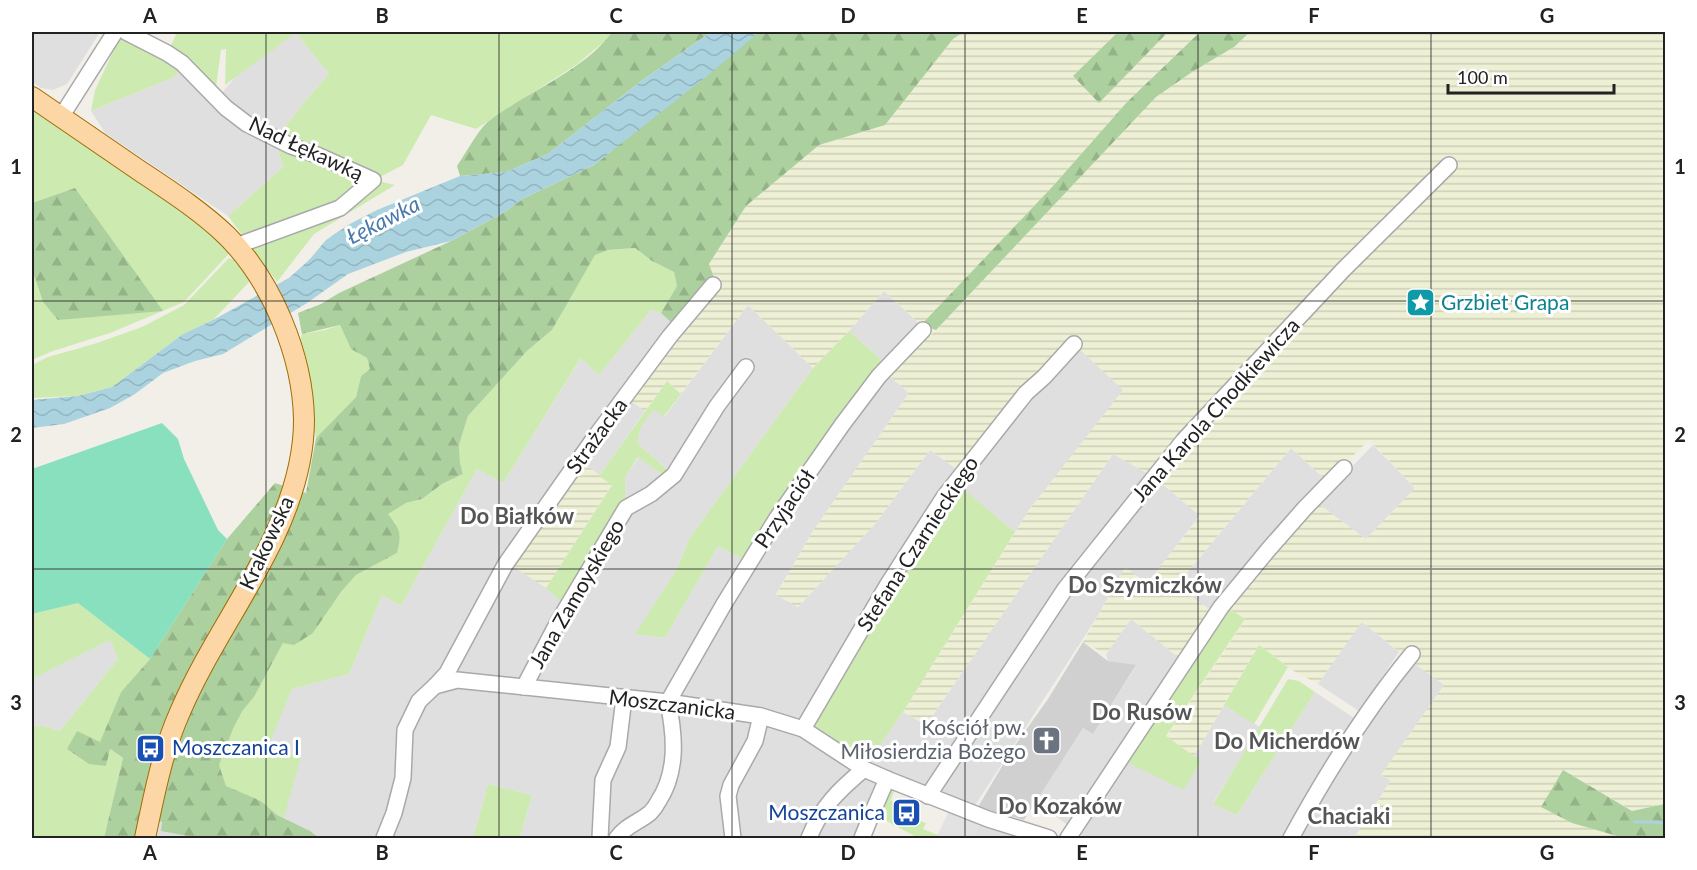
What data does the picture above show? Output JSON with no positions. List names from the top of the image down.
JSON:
{
  "streets": {
    "main road": ["Krakowska"],
    "street": [
      "Nad Łękawką",
      "Jana Karola Chodkiewicza",
      "Strażacka",
      "Przyjaciół",
      "Stefana Czarnieckiego",
      "Jana Zamoyskiego",
      "Moszczanicka"
    ]
  },
  "crossings": [
    ["Jana Karola Chodkiewicza", "Moszczanicka"],
    ["Strażacka", "Moszczanicka"],
    ["Przyjaciół", "Moszczanicka"],
    ["Stefana Czarnieckiego", "Moszczanicka"],
    ["Jana Zamoyskiego", "Moszczanicka"]
  ],
  "districts": [
    "Do Białków",
    "Do Szymiczków",
    "Do Rusów",
    "Do Micherdów",
    "Do Kozaków",
    "Chaciaki"
  ],
  "water": ["Łękawka"],
  "places": {
    "place": ["Grzbiet Grapa"],
    "church": ["Kościół pw. Miłosierdzia Bożego"],
    "bus stop": ["Moszczanica I", "Moszczanica"]
  },
  "scale_bar": "100 m",
  "grid": {
    "columns": [
      "A",
      "B",
      "C",
      "D",
      "E",
      "F",
      "G"
    ],
    "rows": ["1", "2", "3"]
  }
}
